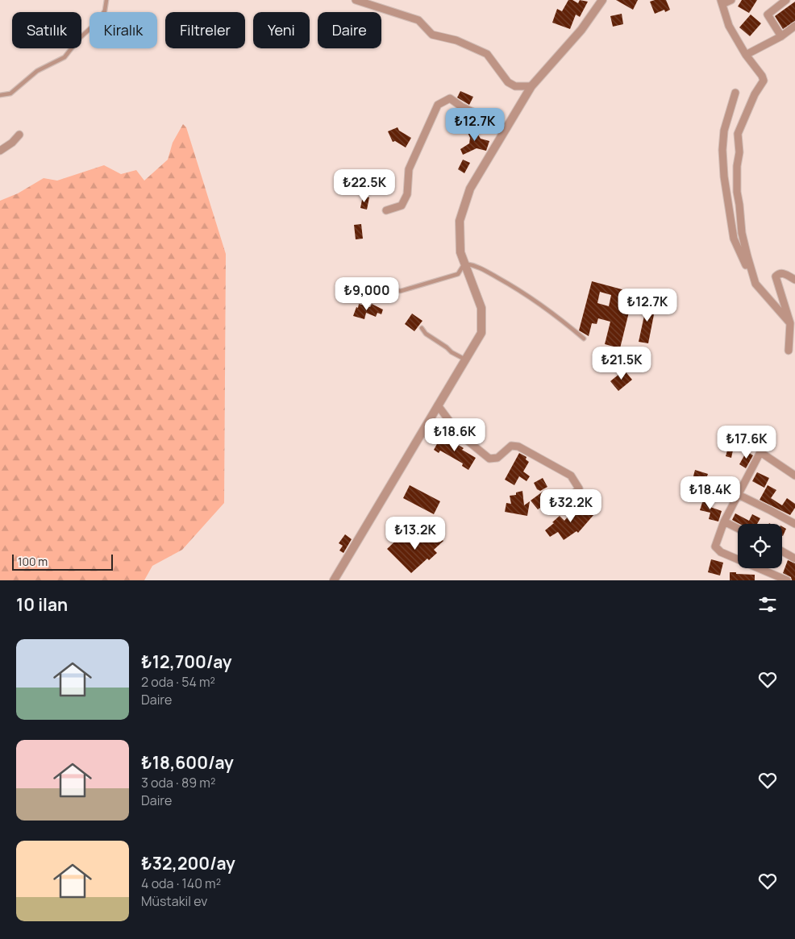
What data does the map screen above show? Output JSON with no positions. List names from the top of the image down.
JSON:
{
  "scale_bar": "100 m",
  "page": {
    "chip": [
      "Satılık",
      "Kiralık",
      "Filtreler",
      "Yeni",
      "Daire"
    ],
    "price": [
      "₺12.7K",
      "₺22.5K",
      "₺9,000",
      "₺12.7K",
      "₺21.5K",
      "₺18.6K",
      "₺17.6K",
      "₺18.4K",
      "₺32.2K",
      "₺13.2K"
    ],
    "scale": "100 m",
    "heading": "10 ilan",
    "list": [
      {
        "name": "₺12,700/ay",
        "note": "2 oda · 54 m² · Daire"
      },
      {
        "name": "₺18,600/ay",
        "note": "3 oda · 89 m² · Daire"
      },
      {
        "name": "₺32,200/ay",
        "note": "4 oda · 140 m² · Müstakil ev"
      }
    ]
  }
}
